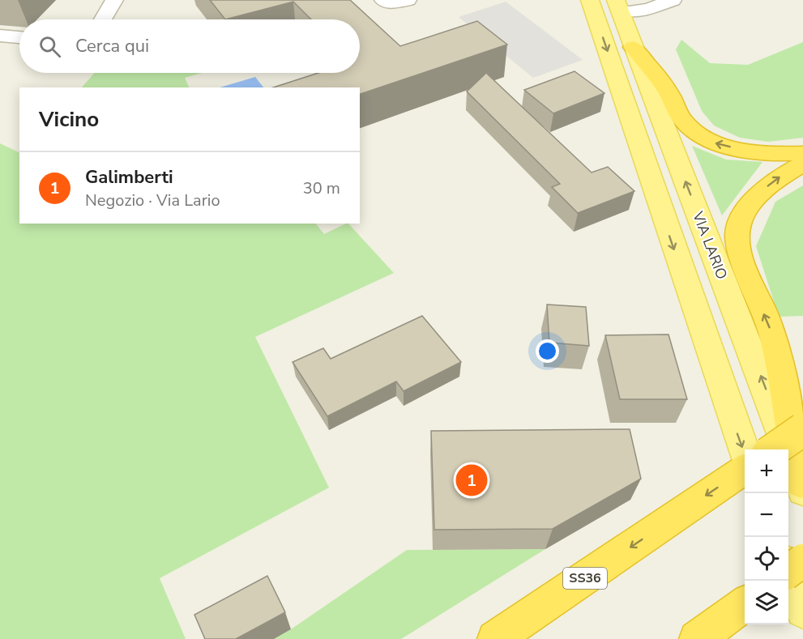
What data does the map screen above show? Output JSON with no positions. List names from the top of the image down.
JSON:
{
  "streets": {
    "highway": ["SS36"],
    "main road": ["VIA LARIO"]
  },
  "page": {
    "search": "Cerca qui",
    "heading": "Vicino",
    "list": [
      {
        "mark": "1",
        "name": "Galimberti",
        "note": "Negozio · Via Lario",
        "value": "30 m"
      }
    ],
    "map_buttons": ["+", "−"],
    "pins": "1"
  }
}
